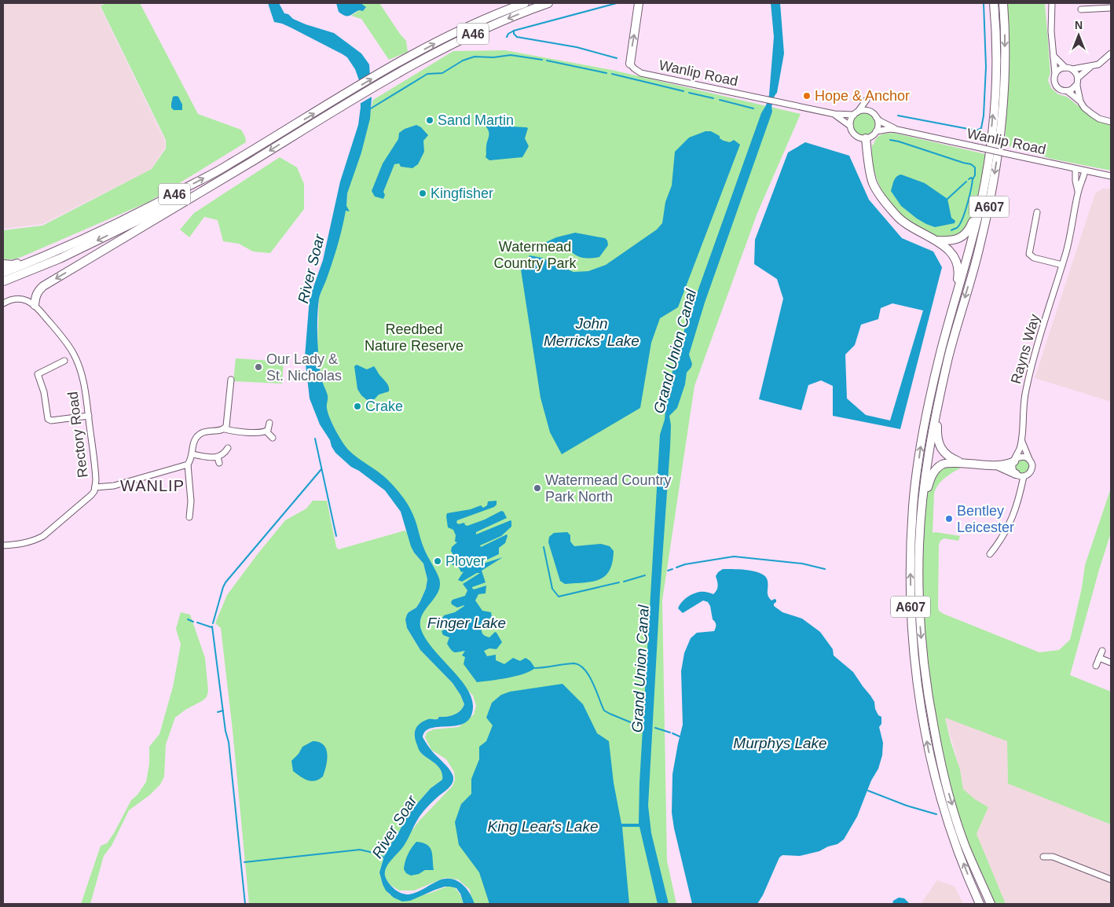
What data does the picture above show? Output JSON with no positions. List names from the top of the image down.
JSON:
{
  "streets": {
    "highway": ["A46", "A607"],
    "street": ["Wanlip Road", "Rayns Way", "Rectory Road"]
  },
  "crossings": [
    ["Wanlip Road", "Rayns Way"]
  ],
  "districts": ["WANLIP"],
  "water": [
    "River Soar",
    "John Merricks' Lake",
    "Grand Union Canal",
    "Finger Lake",
    "Murphys Lake",
    "King Lear's Lake"
  ],
  "parks": ["Watermead Country Park", "Reedbed Nature Reserve"],
  "places": [
    "Hope & Anchor",
    "Sand Martin",
    "Kingfisher",
    "Our Lady & St. Nicholas",
    "Crake",
    "Watermead Country Park North",
    "Bentley Leicester",
    "Plover"
  ],
  "north": "top"
}
